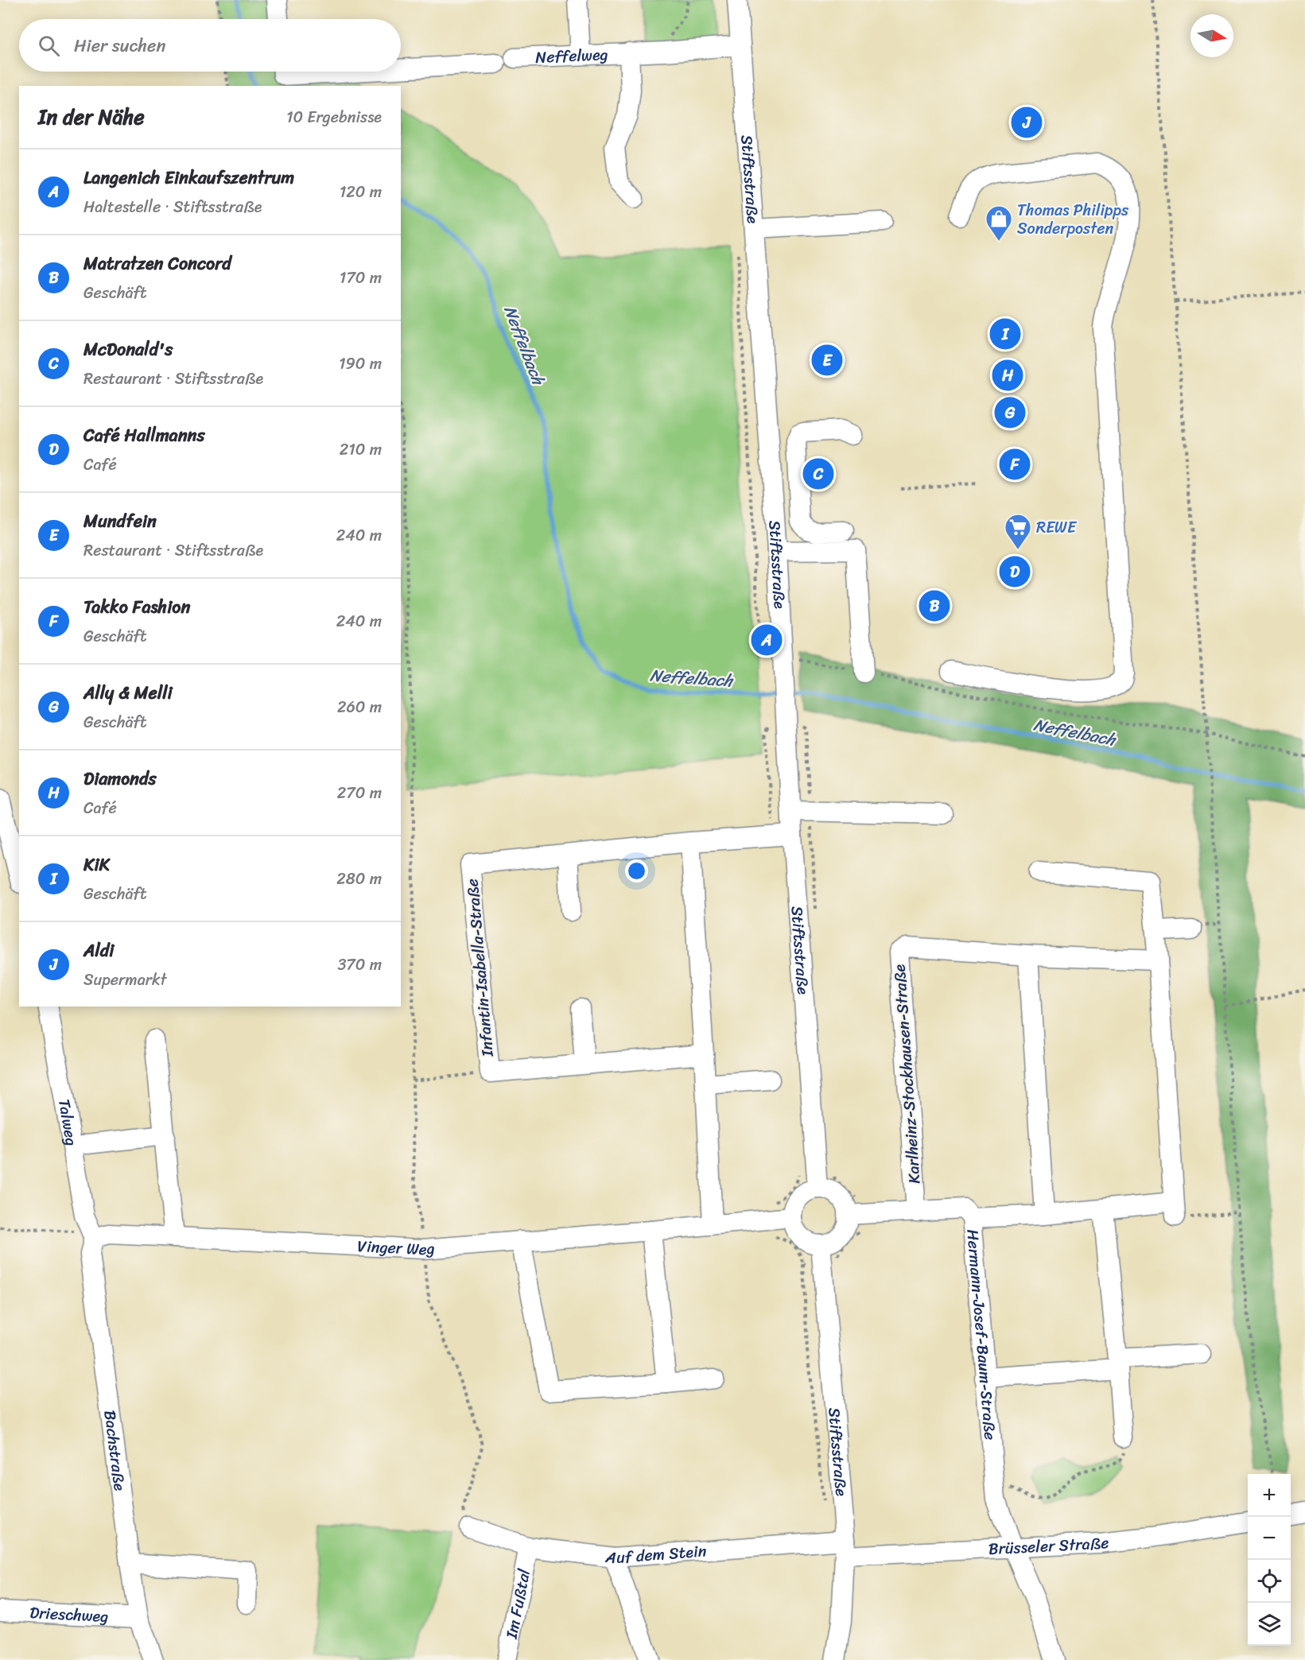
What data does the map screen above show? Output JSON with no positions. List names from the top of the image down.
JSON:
{
  "streets": {
    "street": [
      "Neffelweg",
      "Stiftsstraße",
      "Infantin-Isabella-Straße",
      "Karlheinz-Stockhausen-Straße",
      "Talweg",
      "Vinger Weg",
      "Hermann-Josef-Baum-Straße",
      "Bachstraße",
      "Brüsseler Straße",
      "Auf dem Stein",
      "Im Fußtal",
      "Drieschweg"
    ]
  },
  "crossings": [
    ["Neffelweg", "Stiftsstraße"],
    ["Stiftsstraße", "Infantin-Isabella-Straße"],
    ["Stiftsstraße", "Brüsseler Straße"],
    ["Stiftsstraße", "Auf dem Stein"],
    ["Karlheinz-Stockhausen-Straße", "Hermann-Josef-Baum-Straße"],
    ["Talweg", "Vinger Weg"],
    ["Talweg", "Bachstraße"],
    ["Vinger Weg", "Bachstraße"],
    ["Hermann-Josef-Baum-Straße", "Brüsseler Straße"],
    ["Bachstraße", "Drieschweg"],
    ["Brüsseler Straße", "Auf dem Stein"],
    ["Auf dem Stein", "Im Fußtal"]
  ],
  "water": ["Neffelbach"],
  "places": {
    "shop": ["Thomas Philipps Sonderposten"],
    "supermarket": ["REWE"]
  },
  "north": "right",
  "page": {
    "search": "Hier suchen",
    "heading": ["In der Nähe", "10 Ergebnisse"],
    "pins": [
      "J",
      "I",
      "E",
      "H",
      "G",
      "F",
      "C",
      "D",
      "B",
      "A"
    ],
    "list": [
      {
        "mark": "A",
        "name": "Langenich Einkaufszentrum",
        "note": "Haltestelle · Stiftsstraße",
        "value": "120 m"
      },
      {
        "mark": "B",
        "name": "Matratzen Concord",
        "note": "Geschäft",
        "value": "170 m"
      },
      {
        "mark": "C",
        "name": "McDonald's",
        "note": "Restaurant · Stiftsstraße",
        "value": "190 m"
      },
      {
        "mark": "D",
        "name": "Café Hallmanns",
        "note": "Café",
        "value": "210 m"
      },
      {
        "mark": "E",
        "name": "Mundfein",
        "note": "Restaurant · Stiftsstraße",
        "value": "240 m"
      },
      {
        "mark": "F",
        "name": "Takko Fashion",
        "note": "Geschäft",
        "value": "240 m"
      },
      {
        "mark": "G",
        "name": "Ally & Melli",
        "note": "Geschäft",
        "value": "260 m"
      },
      {
        "mark": "H",
        "name": "Diamonds",
        "note": "Café",
        "value": "270 m"
      },
      {
        "mark": "I",
        "name": "KiK",
        "note": "Geschäft",
        "value": "280 m"
      },
      {
        "mark": "J",
        "name": "Aldi",
        "note": "Supermarkt",
        "value": "370 m"
      }
    ],
    "map_buttons": ["+", "−"]
  }
}
